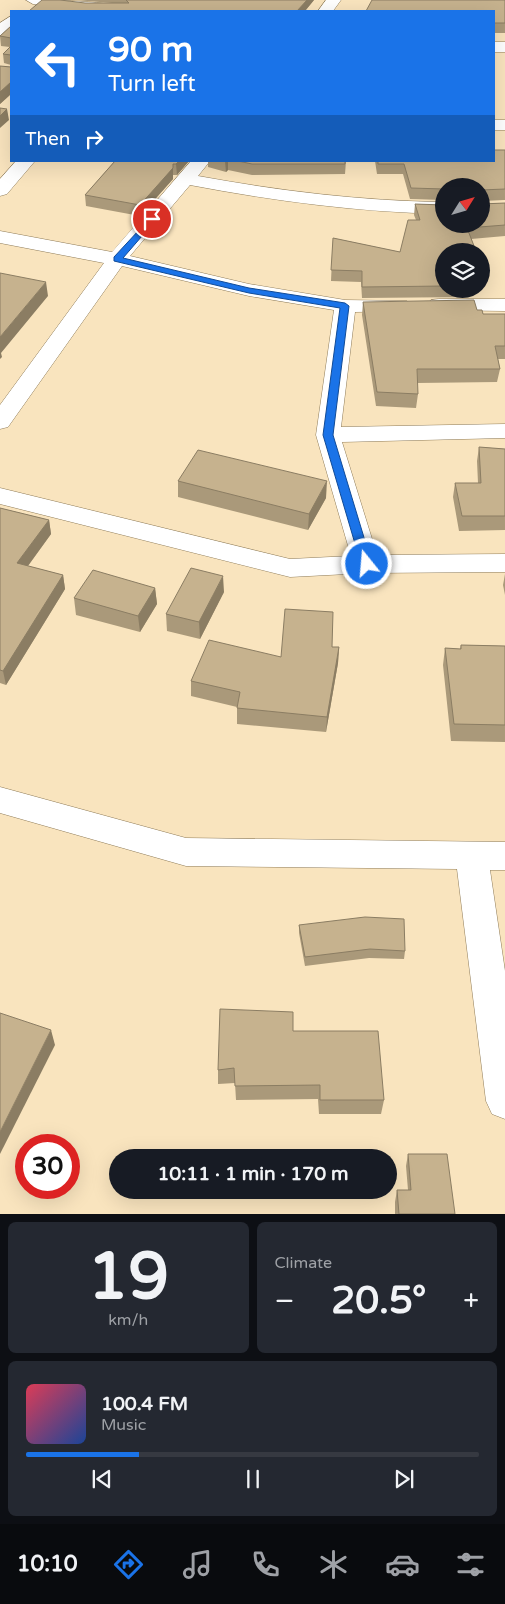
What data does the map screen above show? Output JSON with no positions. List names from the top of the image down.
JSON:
{
  "north": "top right",
  "page": {
    "turn": ["90 m", "Turn left"],
    "then": "Then",
    "limit": "30",
    "trip": "10:11 · 1 min · 170 m",
    "tile": [
      ["19", "km/h"],
      "Climate"
    ],
    "heat": ["−", "20.5°", "+"],
    "song": ["100.4 FM", "Music"],
    "tabs": "10:10"
  }
}
